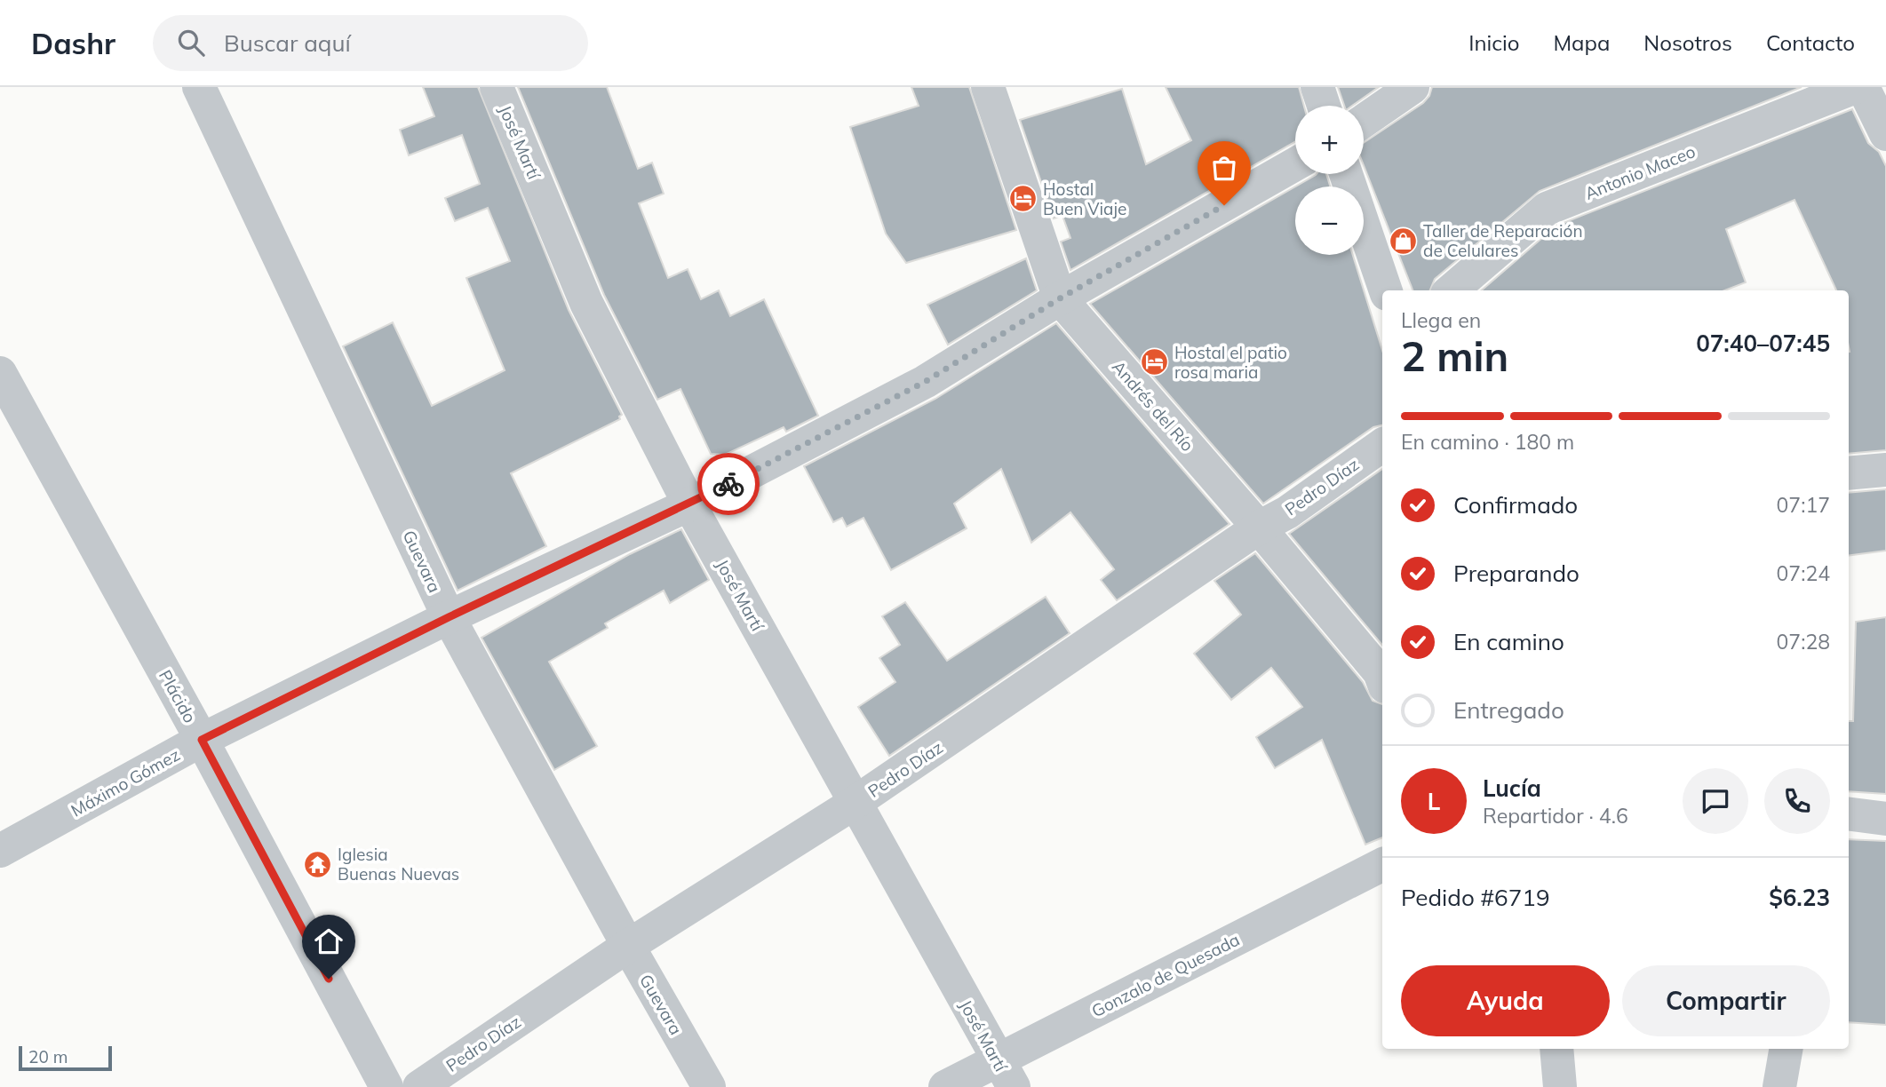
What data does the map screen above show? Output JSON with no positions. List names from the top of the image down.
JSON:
{
  "streets": {
    "street": [
      "José Martí",
      "Antonio Maceo",
      "Andrés del Río",
      "Pedro Díaz",
      "Guevara",
      "Plácido",
      "Máximo Gómez",
      "Gonzalo de Quesada"
    ]
  },
  "crossings": [
    ["José Martí", "Pedro Díaz"],
    ["José Martí", "Máximo Gómez"],
    ["José Martí", "Gonzalo de Quesada"],
    ["Andrés del Río", "Pedro Díaz"],
    ["Andrés del Río", "Máximo Gómez"],
    ["Pedro Díaz", "Guevara"],
    ["Guevara", "Máximo Gómez"],
    ["Plácido", "Máximo Gómez"]
  ],
  "places": {
    "hotel": ["Hostal Buen Viaje", "Hostal el patio rosa maria"],
    "shop": ["Taller de Reparación de Celulares"],
    "temple": ["Iglesia Buenas Nuevas"]
  },
  "scale_bar": "20 m",
  "page": {
    "header": "Dashr",
    "search": "Buscar aquí",
    "nav": [
      "Inicio",
      "Mapa",
      "Nosotros",
      "Contacto"
    ],
    "map_buttons": ["+", "−"],
    "heading": ["2 min", "Llega en", "07:40–07:45"],
    "panel": [
      "Lucía",
      "Repartidor · 4.6",
      "Pedido #6719",
      "$6.23"
    ],
    "bar": "En camino · 180 m",
    "list": [
      ["Confirmado", "07:17"],
      ["Preparando", "07:24"],
      ["En camino", "07:28"],
      "Entregado"
    ],
    "round": "L",
    "buttons": ["Ayuda", "Compartir"],
    "scale": "20 m"
  }
}
